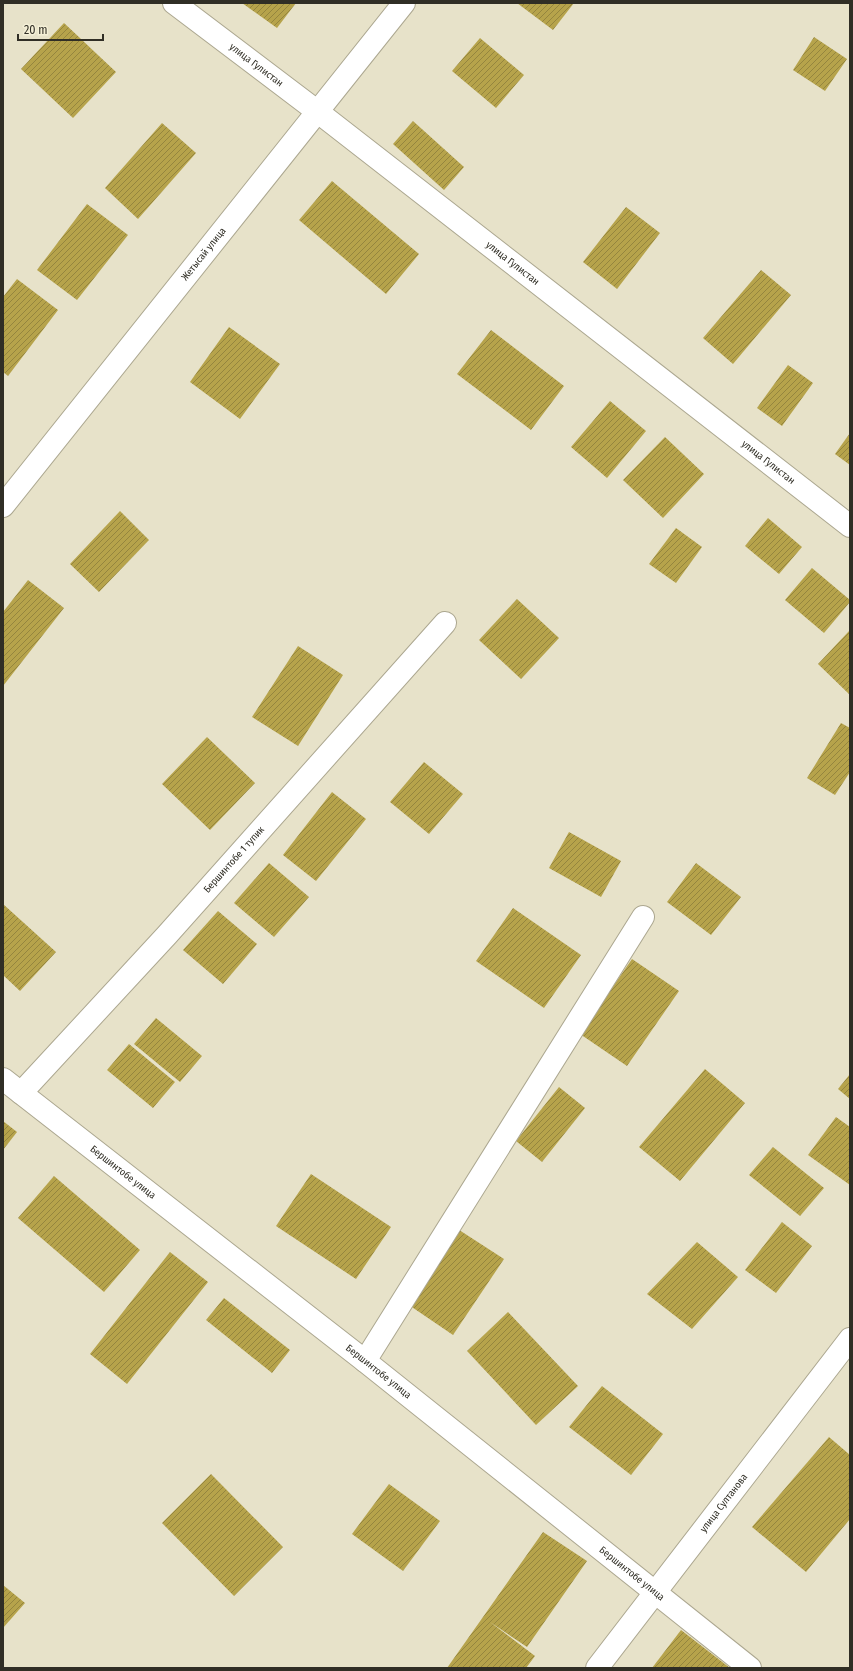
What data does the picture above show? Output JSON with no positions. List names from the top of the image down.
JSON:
{
  "streets": {
    "street": [
      "улица Гулистан",
      "Жетысай улица",
      "Бершинтобе 1 тупик",
      "Бершинтобе улица",
      "улица Султанова"
    ]
  },
  "crossings": [
    ["улица Гулистан", "Жетысай улица"],
    ["Бершинтобе 1 тупик", "Бершинтобе улица"],
    ["Бершинтобе улица", "улица Султанова"]
  ],
  "scale_bar": "20 m"
}
